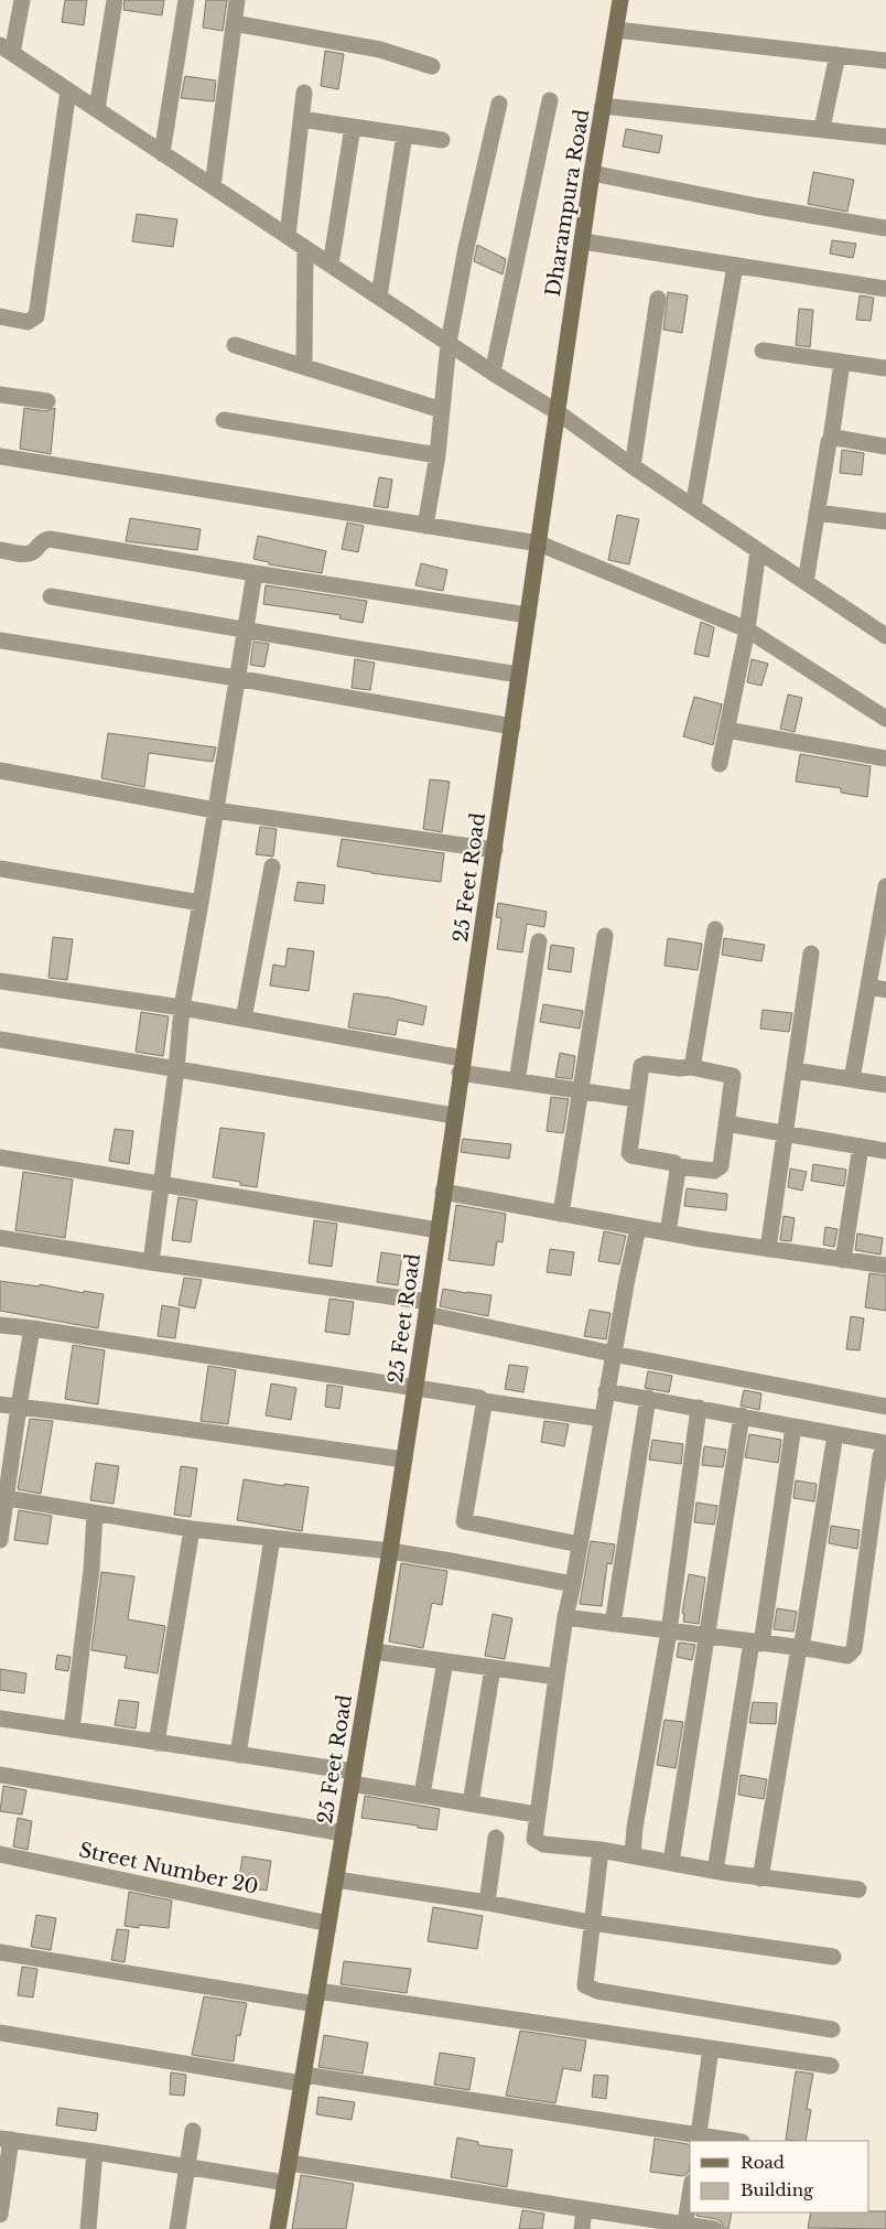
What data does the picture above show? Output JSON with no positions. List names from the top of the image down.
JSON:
{
  "streets": {
    "street": ["Dharampura Road", "25 Feet Road", "Street Number 20"]
  },
  "crossings": [
    ["Dharampura Road", "25 Feet Road"],
    ["25 Feet Road", "Street Number 20"]
  ],
  "legend": ["Road", "Building"]
}
